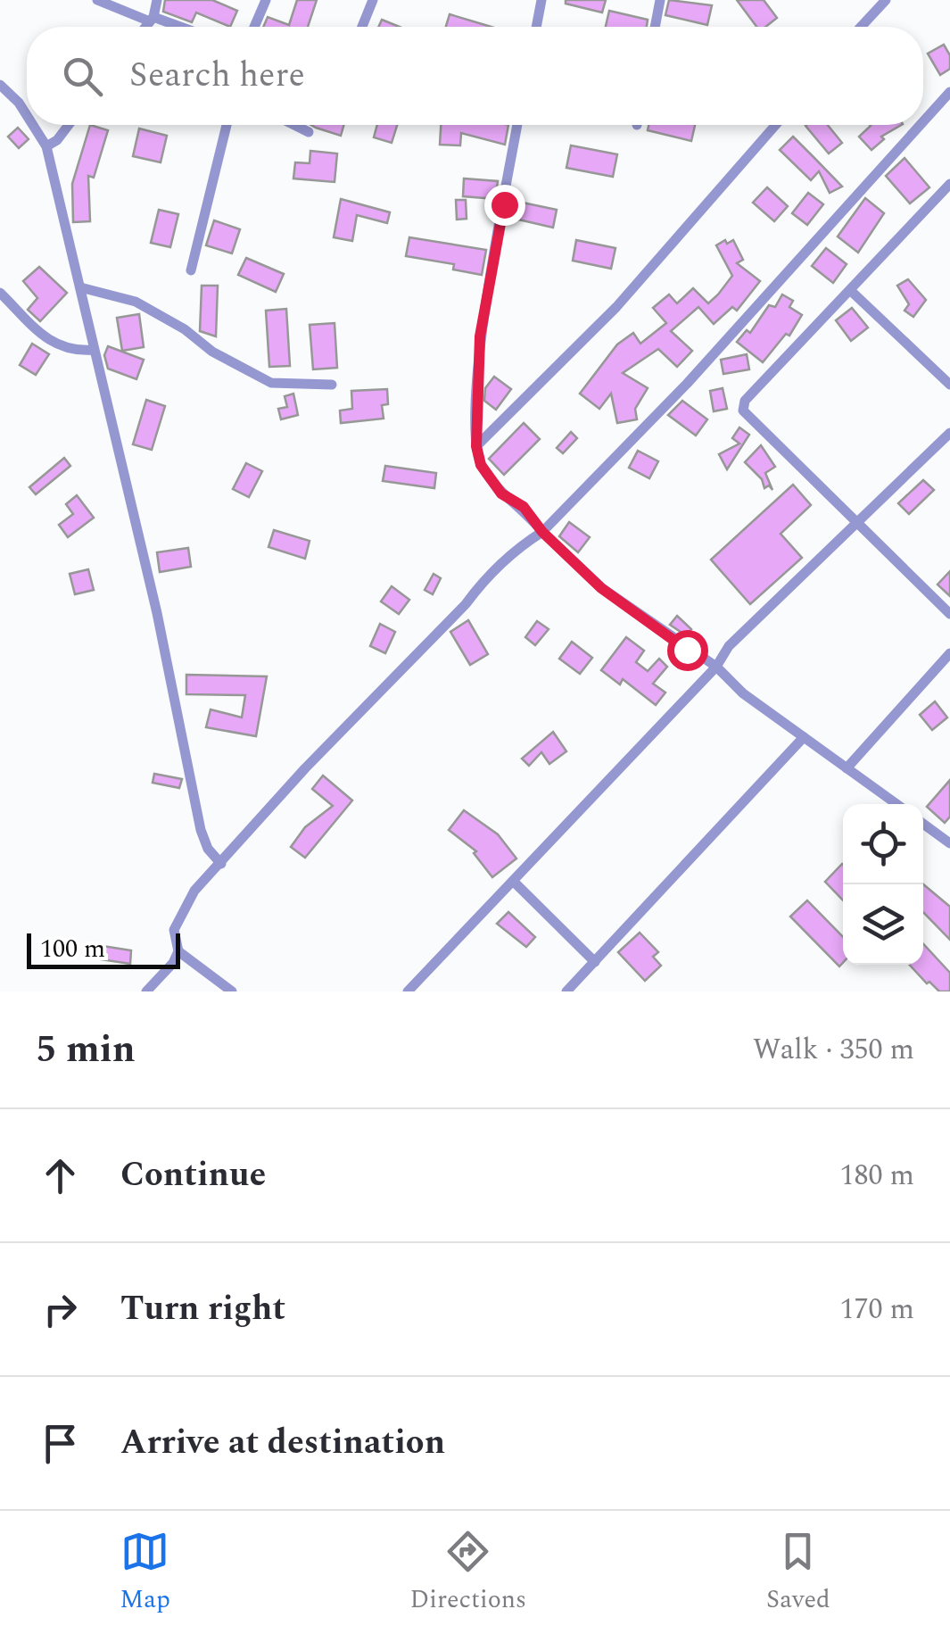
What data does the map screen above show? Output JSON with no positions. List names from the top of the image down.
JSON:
{
  "scale_bar": "100 m",
  "page": {
    "search": "Search here",
    "scale": "100 m",
    "heading": ["5 min", "Walk · 350 m"],
    "list": [
      ["Continue", "180 m"],
      ["Turn right", "170 m"],
      "Arrive at destination"
    ],
    "nav": ["Map", "Directions", "Saved"]
  }
}
